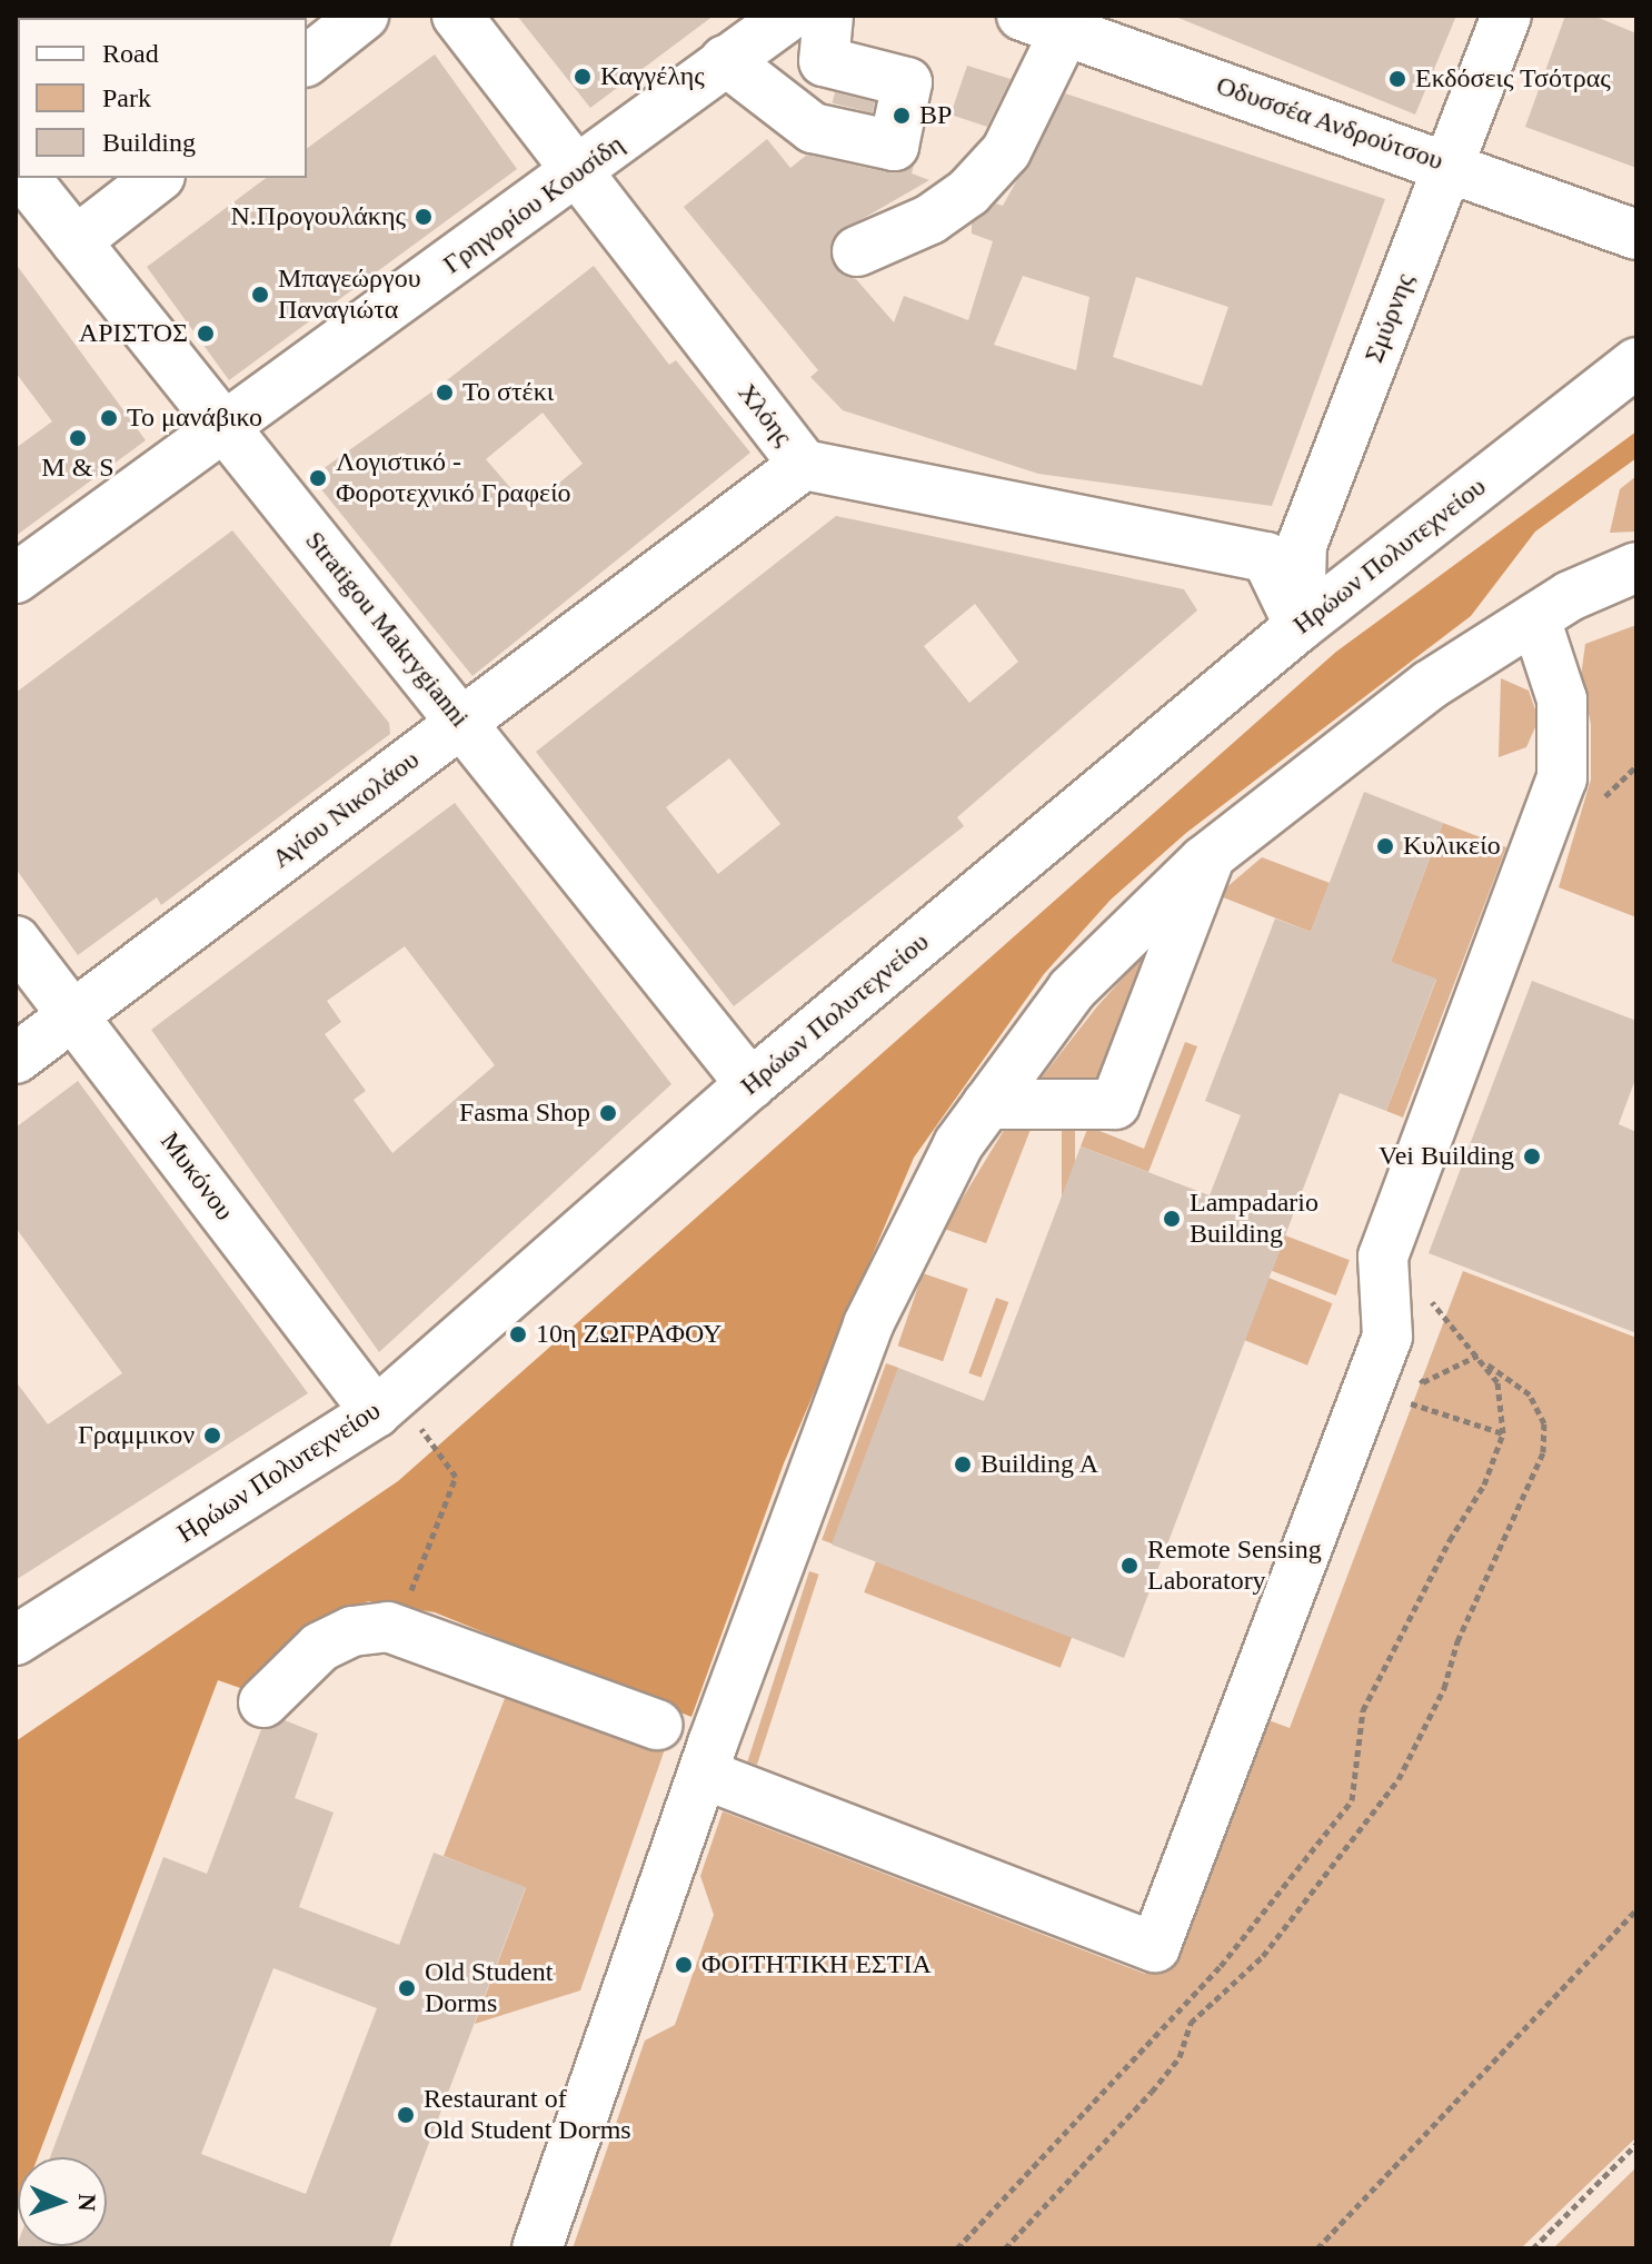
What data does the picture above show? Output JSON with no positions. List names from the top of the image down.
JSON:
{
  "streets": {
    "street": [
      "Οδυσσέα Ανδρούτσου",
      "Γρηγορίου Κουσίδη",
      "Σμύρνης",
      "Χλόης",
      "Ηρώων Πολυτεχνείου",
      "Stratigou Makrygianni",
      "Αγίου Νικολάου",
      "Μυκόνου"
    ]
  },
  "crossings": [
    ["Οδυσσέα Ανδρούτσου", "Σμύρνης"],
    ["Γρηγορίου Κουσίδη", "Χλόης"],
    ["Γρηγορίου Κουσίδη", "Stratigou Makrygianni"],
    ["Σμύρνης", "Χλόης"],
    ["Σμύρνης", "Ηρώων Πολυτεχνείου"],
    ["Χλόης", "Ηρώων Πολυτεχνείου"],
    ["Χλόης", "Αγίου Νικολάου"],
    ["Ηρώων Πολυτεχνείου", "Stratigou Makrygianni"],
    ["Ηρώων Πολυτεχνείου", "Μυκόνου"],
    ["Stratigou Makrygianni", "Αγίου Νικολάου"],
    ["Αγίου Νικολάου", "Μυκόνου"]
  ],
  "places": [
    "Καγγέλης",
    "Εκδόσεις Τσότρας",
    "BP",
    "Ν.Προγουλάκης",
    "Μπαγεώργου Παναγιώτα",
    "ΑΡΙΣΤΟΣ",
    "Το στέκι",
    "Το μανάβικο",
    "M & S",
    "Λογιστικό - Φοροτεχνικό Γραφείο",
    "Κυλικείο",
    "Fasma Shop",
    "Vei Building",
    "Lampadario Building",
    "10η ΖΩΓΡΑΦΟΥ",
    "Γραμμικον",
    "Building A",
    "Remote Sensing Laboratory",
    "ΦΟΙΤΗΤΙΚΗ ΕΣΤΙΑ",
    "Old Student Dorms",
    "Restaurant of Old Student Dorms"
  ],
  "legend": ["Road", "Park", "Building"],
  "north": "right"
}
